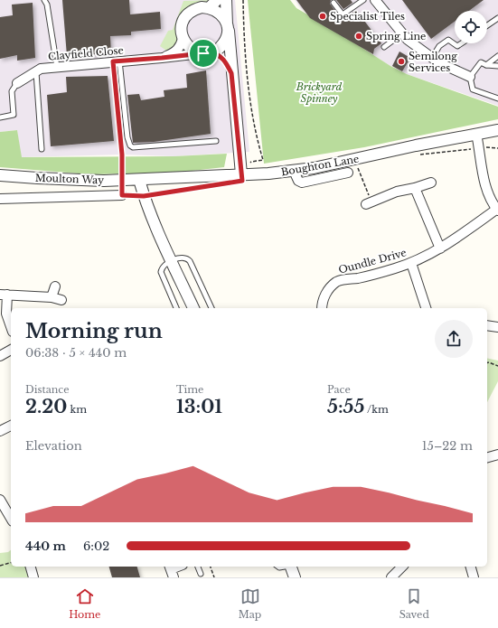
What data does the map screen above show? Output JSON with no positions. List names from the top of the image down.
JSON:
{
  "streets": {
    "street": [
      "Clayfield Close",
      "Boughton Lane",
      "Moulton Way",
      "Oundle Drive"
    ]
  },
  "crossings": [
    ["Boughton Lane", "Moulton Way"]
  ],
  "parks": ["Brickyard Spinney"],
  "places": ["Specialist Tiles", "Spring Line", "Semilong Services"],
  "page": {
    "heading": ["Morning run", "06:38 · 5 × 440 m"],
    "stats": [
      ["Distance", "2.20 km"],
      ["Time", "13:01"],
      ["Pace", "5:55 /km"]
    ],
    "chart": ["Elevation", "15–22 m"],
    "list": [
      {
        "name": "440 m",
        "note": "6:02"
      }
    ],
    "tabs": ["Home", "Map", "Saved"]
  }
}
